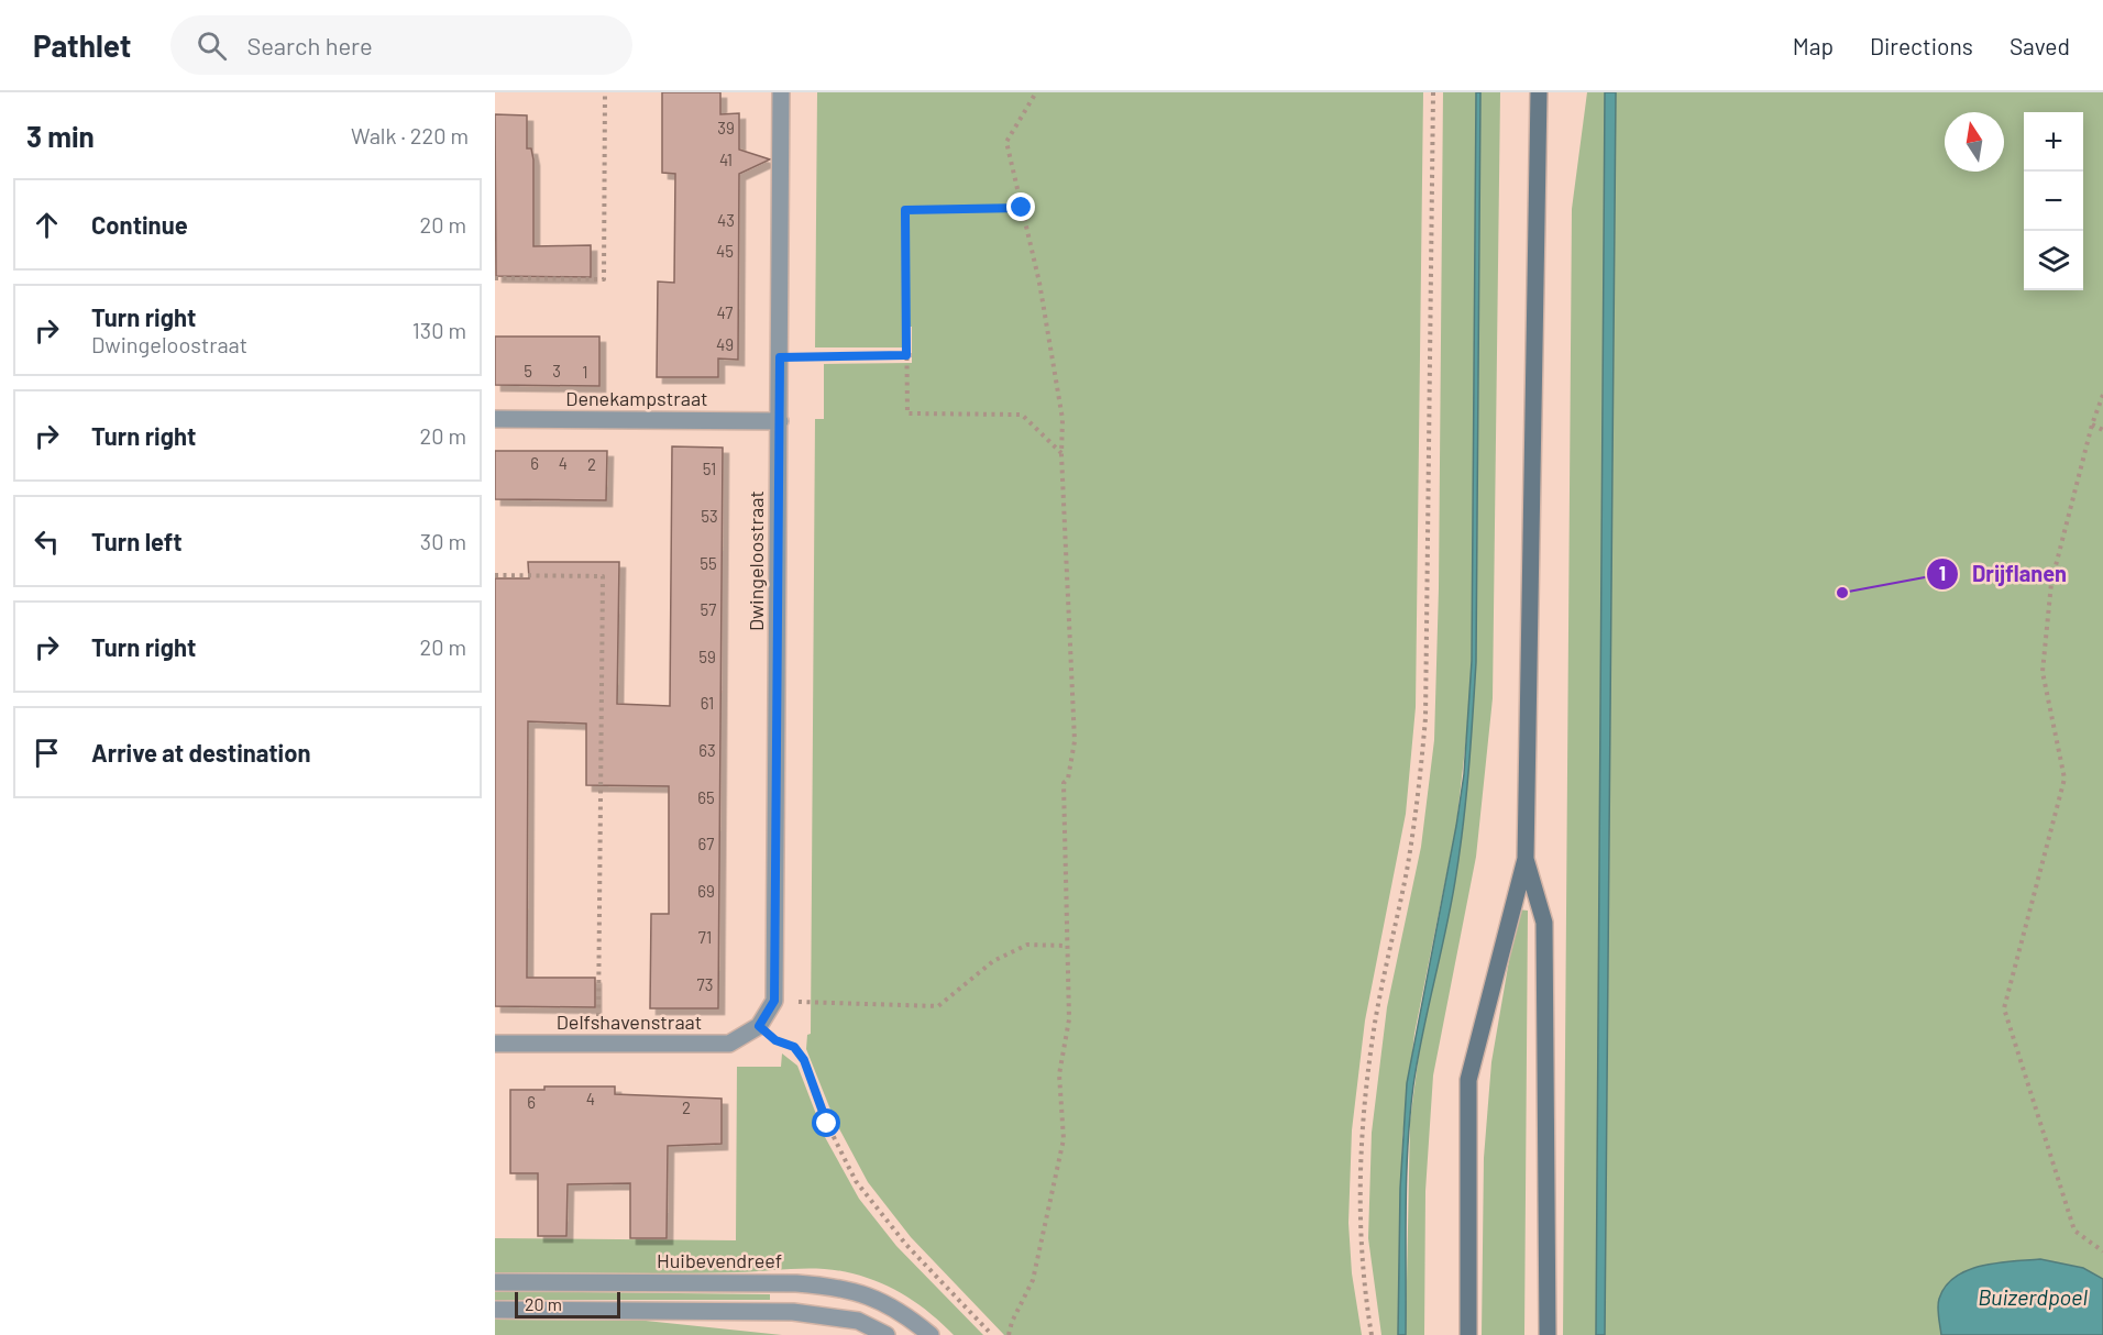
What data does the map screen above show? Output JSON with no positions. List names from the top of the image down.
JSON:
{
  "streets": {
    "street": [
      "Denekampstraat",
      "Dwingeloostraat",
      "Delfshavenstraat",
      "Huibevendreef"
    ]
  },
  "crossings": [
    ["Denekampstraat", "Dwingeloostraat"]
  ],
  "water": ["Buizerdpoel"],
  "places": ["Drijflanen"],
  "house_numbers": [
    "39",
    "41",
    "43",
    "45",
    "47",
    "49",
    "5",
    "3",
    "1",
    "6",
    "4",
    "2",
    "51",
    "53",
    "55",
    "57",
    "59",
    "61",
    "63",
    "65",
    "67",
    "69",
    "71",
    "73",
    "4",
    "6",
    "2"
  ],
  "scale_bar": "20 m",
  "north": "top",
  "page": {
    "header": "Pathlet",
    "search": "Search here",
    "nav": ["Map", "Directions", "Saved"],
    "heading": ["3 min", "Walk · 220 m"],
    "map_buttons": ["+", "−"],
    "list": [
      ["Continue", "20 m"],
      ["Turn right", "Dwingeloostraat", "130 m"],
      ["Turn right", "20 m"],
      ["Turn left", "30 m"],
      ["Turn right", "20 m"],
      "Arrive at destination"
    ],
    "scale": "20 m"
  }
}
